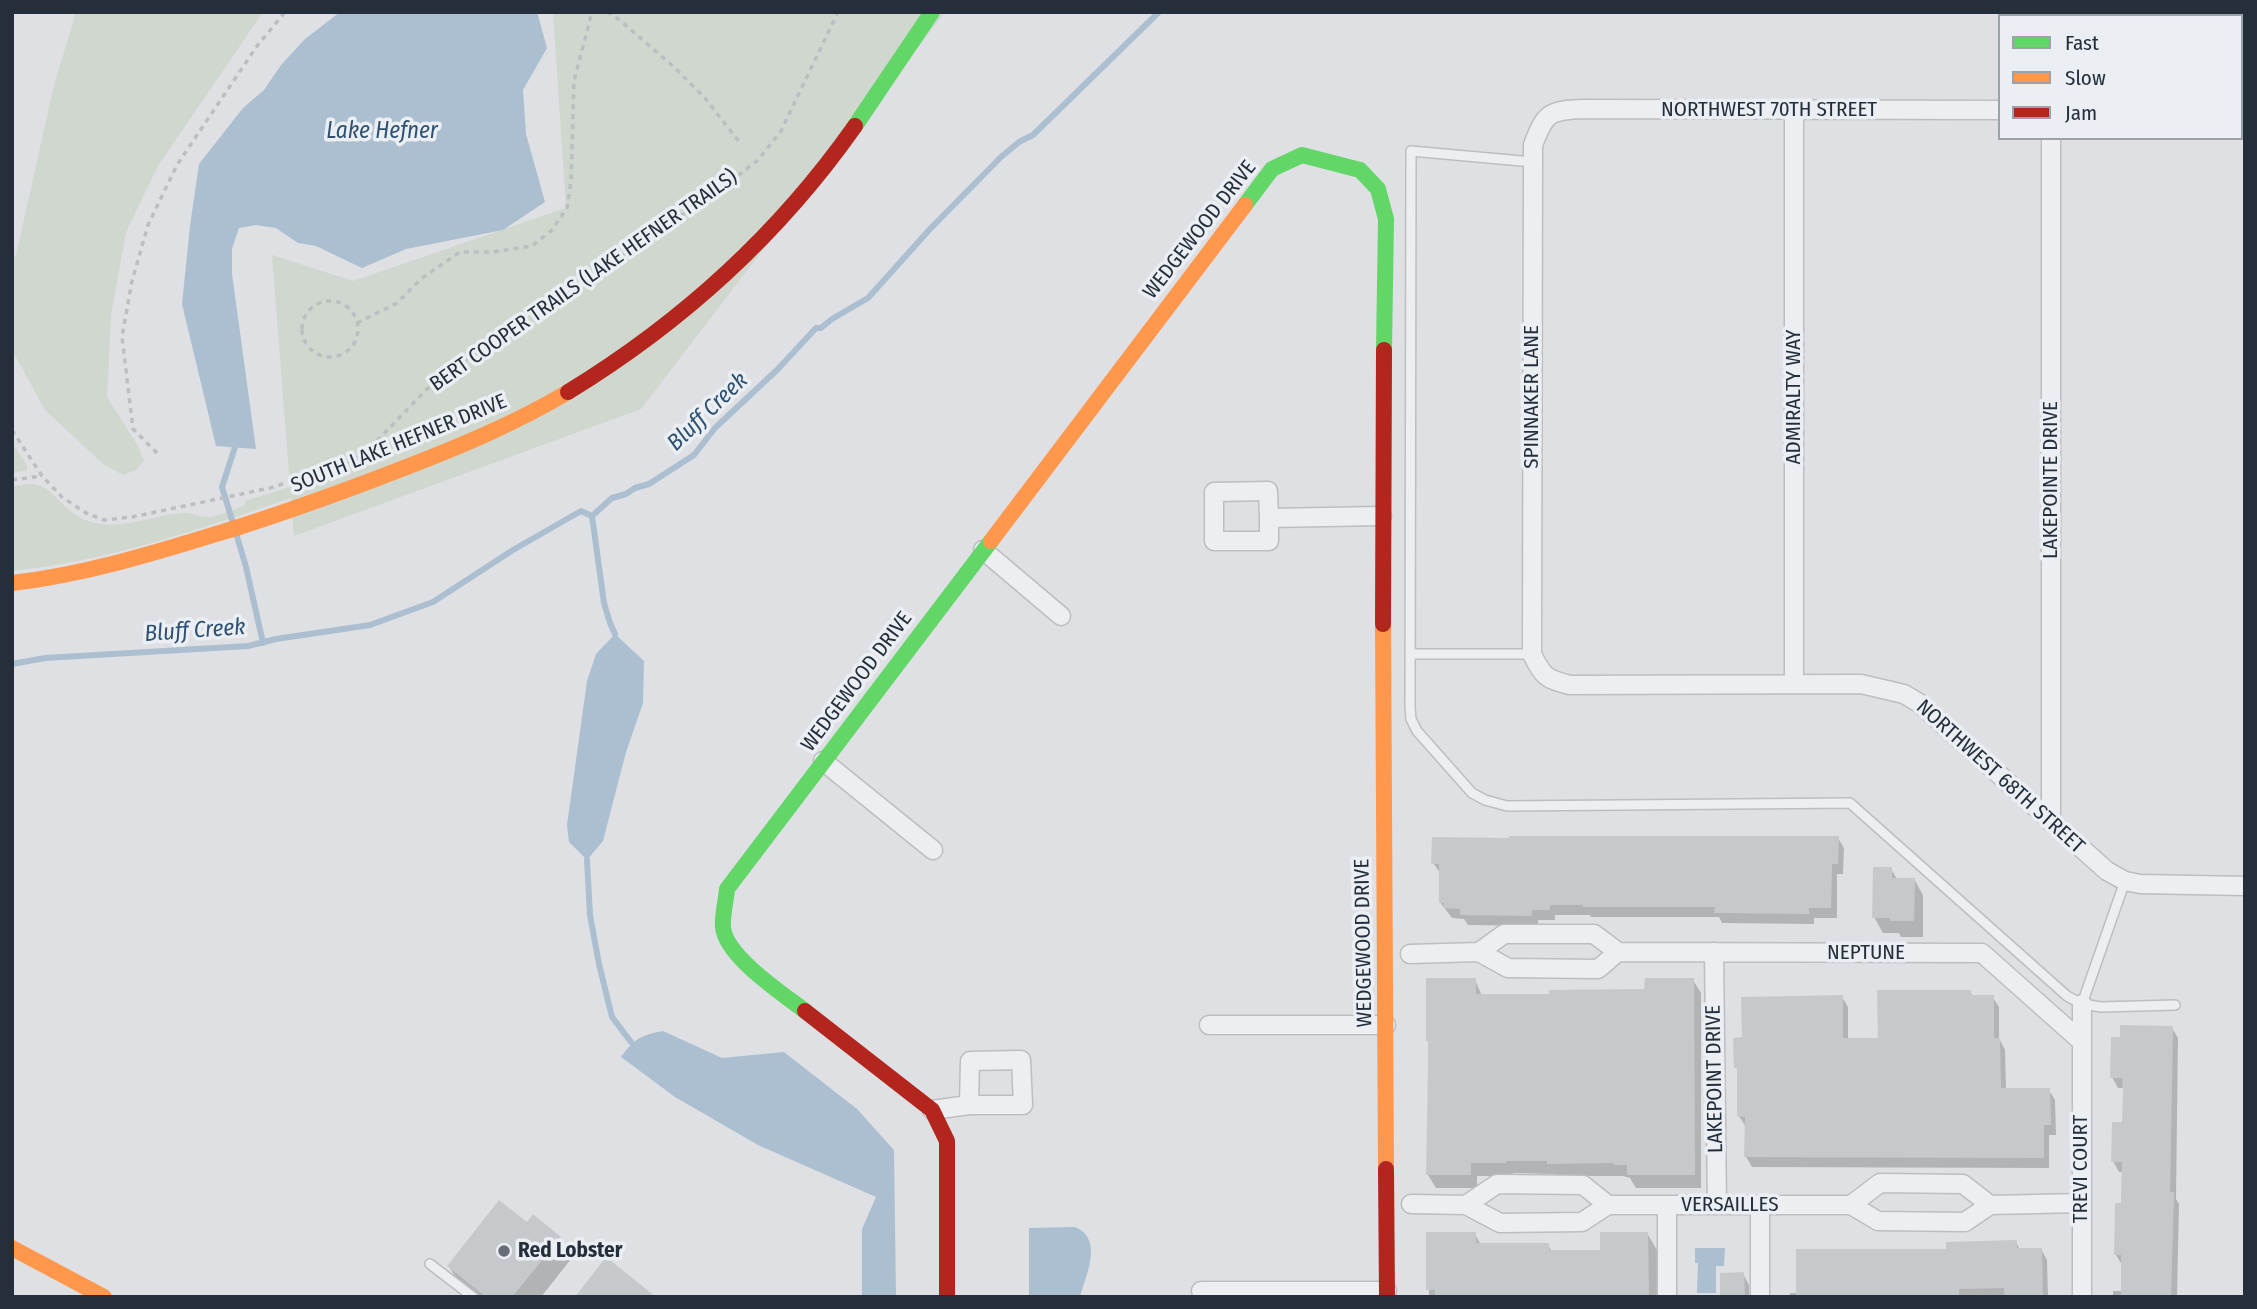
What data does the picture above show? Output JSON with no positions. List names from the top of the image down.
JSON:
{
  "streets": {
    "main road": ["WEDGEWOOD DRIVE", "SOUTH LAKE HEFNER DRIVE"],
    "street": [
      "NORTHWEST 70TH STREET",
      "SPINNAKER LANE",
      "ADMIRALTY WAY",
      "LAKEPOINTE DRIVE",
      "NORTHWEST 68TH STREET",
      "NEPTUNE",
      "LAKEPOINT DRIVE",
      "TREVI COURT",
      "VERSAILLES"
    ],
    "path": ["BERT COOPER TRAILS (LAKE HEFNER TRAILS)"]
  },
  "crossings": [
    ["NORTHWEST 70TH STREET", "SPINNAKER LANE"],
    ["NORTHWEST 70TH STREET", "ADMIRALTY WAY"],
    ["SPINNAKER LANE", "NORTHWEST 68TH STREET"],
    ["ADMIRALTY WAY", "NORTHWEST 68TH STREET"],
    ["LAKEPOINTE DRIVE", "NORTHWEST 68TH STREET"],
    ["NEPTUNE", "LAKEPOINT DRIVE"],
    ["NEPTUNE", "TREVI COURT"],
    ["LAKEPOINT DRIVE", "VERSAILLES"],
    ["TREVI COURT", "VERSAILLES"]
  ],
  "water": ["Lake Hefner", "Bluff Creek"],
  "places": ["Red Lobster"],
  "legend": ["Fast", "Slow", "Jam"]
}
